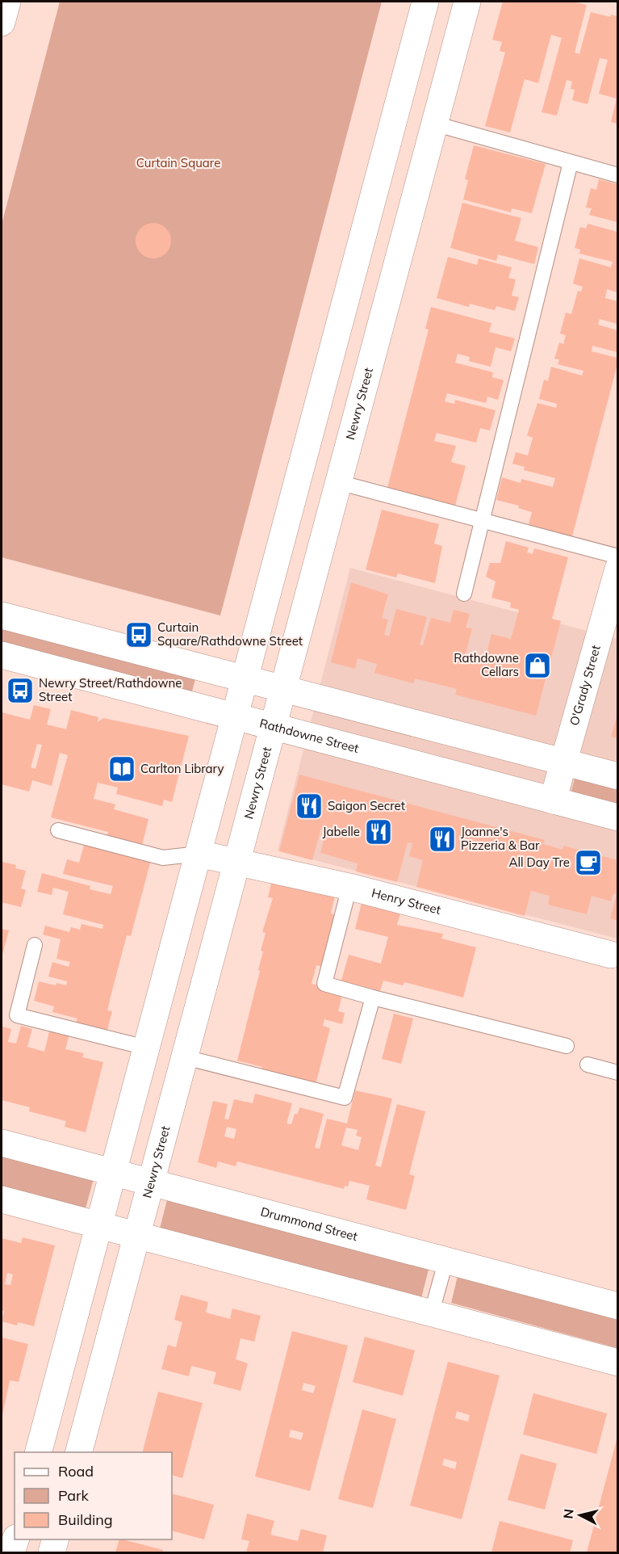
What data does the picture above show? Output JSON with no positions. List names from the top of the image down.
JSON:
{
  "streets": {
    "street": [
      "Newry Street",
      "O'Grady Street",
      "Rathdowne Street",
      "Henry Street",
      "Drummond Street"
    ]
  },
  "crossings": [
    ["Newry Street", "Rathdowne Street"],
    ["Newry Street", "Henry Street"],
    ["Newry Street", "Drummond Street"],
    ["O'Grady Street", "Rathdowne Street"]
  ],
  "parks": ["Curtain Square"],
  "places": {
    "bus stop": ["Curtain Square/Rathdowne Street", "Newry Street/Rathdowne Street"],
    "shop": ["Rathdowne Cellars"],
    "library": ["Carlton Library"],
    "restaurant": ["Saigon Secret", "Jabelle", "Joanne's Pizzeria & Bar"],
    "cafe": ["All Day Tre"]
  },
  "legend": ["Road", "Park", "Building"],
  "north": "left"
}
